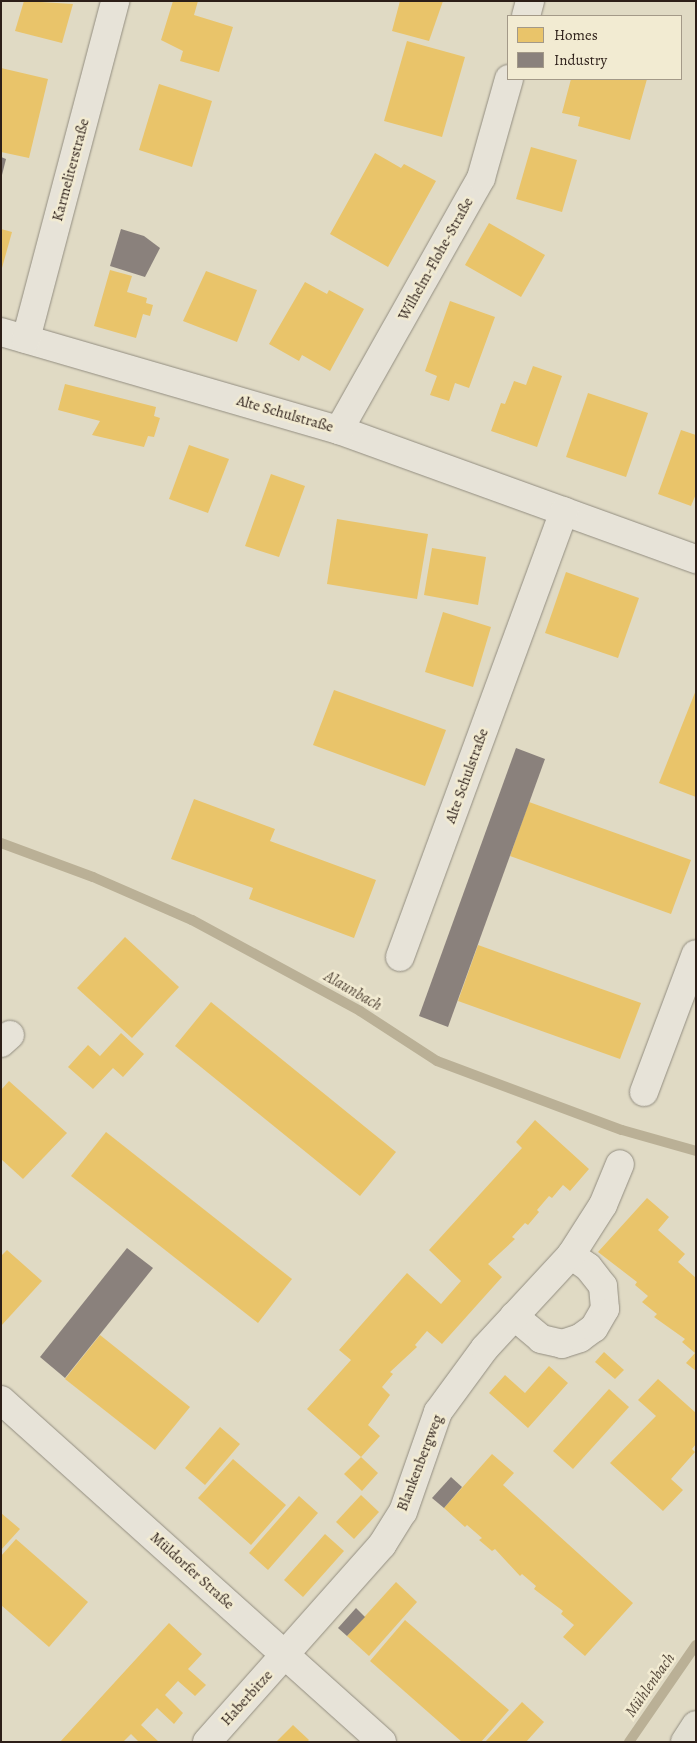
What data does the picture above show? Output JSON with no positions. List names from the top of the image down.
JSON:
{
  "streets": {
    "street": [
      "Karmeliterstraße",
      "Wilhelm-Flohe-Straße",
      "Alte Schulstraße",
      "Blankenbergweg",
      "Müldorfer Straße",
      "Haberbitze"
    ]
  },
  "crossings": [
    ["Karmeliterstraße", "Alte Schulstraße"],
    ["Wilhelm-Flohe-Straße", "Alte Schulstraße"],
    ["Blankenbergweg", "Müldorfer Straße"],
    ["Blankenbergweg", "Haberbitze"],
    ["Müldorfer Straße", "Haberbitze"]
  ],
  "water": ["Alaunbach", "Mühlenbach"],
  "legend": ["Homes", "Industry"]
}
